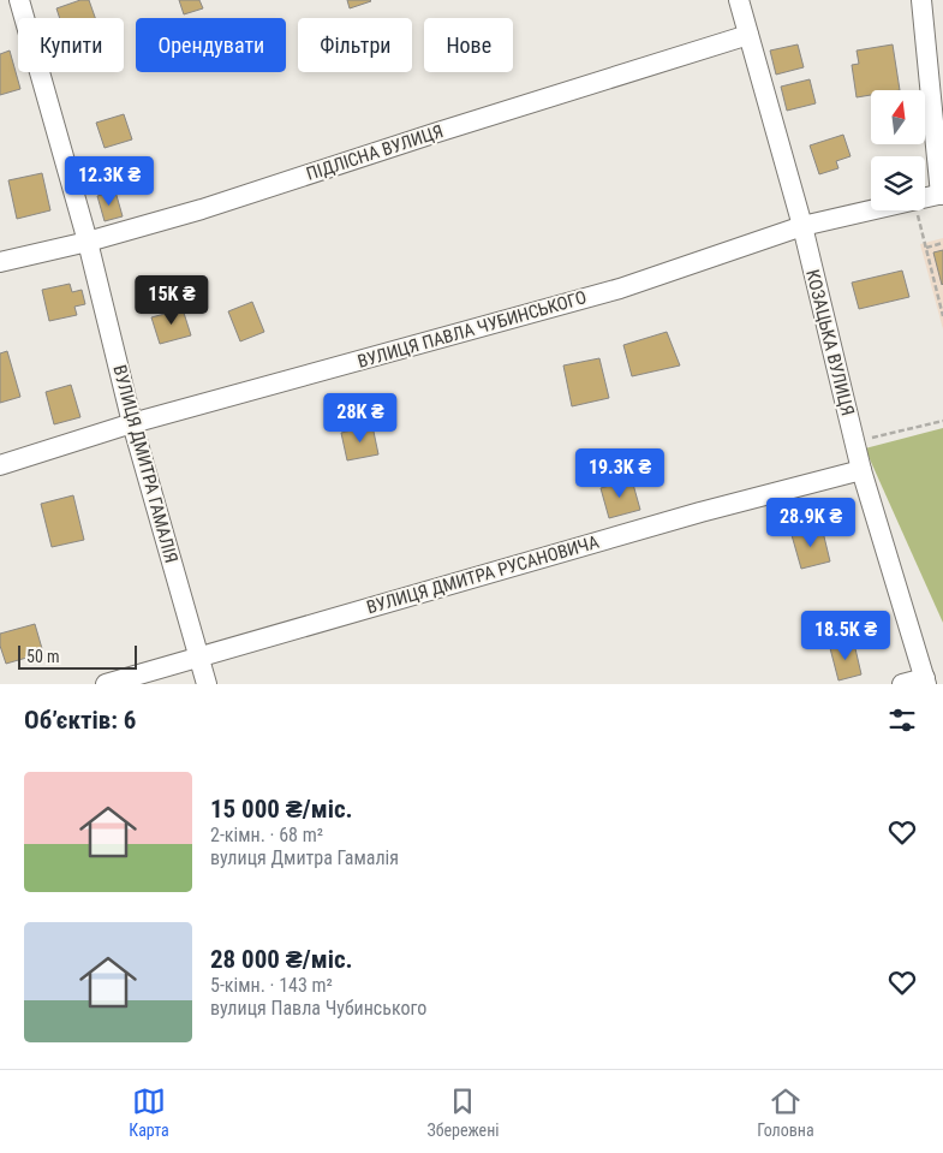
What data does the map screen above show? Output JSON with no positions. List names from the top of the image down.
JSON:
{
  "streets": {
    "street": [
      "ПІДЛІСНА ВУЛИЦЯ",
      "ВУЛИЦЯ ПАВЛА ЧУБИНСЬКОГО",
      "КОЗАЦЬКА ВУЛИЦЯ",
      "ВУЛИЦЯ ДМИТРА ГАМАЛІЯ",
      "ВУЛИЦЯ ДМИТРА РУСАНОВИЧА"
    ]
  },
  "crossings": [
    ["ПІДЛІСНА ВУЛИЦЯ", "КОЗАЦЬКА ВУЛИЦЯ"],
    ["ПІДЛІСНА ВУЛИЦЯ", "ВУЛИЦЯ ДМИТРА ГАМАЛІЯ"],
    ["ВУЛИЦЯ ПАВЛА ЧУБИНСЬКОГО", "КОЗАЦЬКА ВУЛИЦЯ"],
    ["ВУЛИЦЯ ПАВЛА ЧУБИНСЬКОГО", "ВУЛИЦЯ ДМИТРА ГАМАЛІЯ"],
    ["КОЗАЦЬКА ВУЛИЦЯ", "ВУЛИЦЯ ДМИТРА РУСАНОВИЧА"],
    ["ВУЛИЦЯ ДМИТРА ГАМАЛІЯ", "ВУЛИЦЯ ДМИТРА РУСАНОВИЧА"]
  ],
  "scale_bar": "50 m",
  "north": "top",
  "page": {
    "chip": [
      "Купити",
      "Орендувати",
      "Фільтри",
      "Нове"
    ],
    "price": [
      "12.3K ₴",
      "15K ₴",
      "28K ₴",
      "19.3K ₴",
      "28.9K ₴",
      "18.5K ₴"
    ],
    "scale": "50 m",
    "heading": "Об’єктів: 6",
    "list": [
      {
        "name": "15 000 ₴/міс.",
        "note": "2-кімн. · 68 m² · вулиця Дмитра Гамалія"
      },
      {
        "name": "28 000 ₴/міс.",
        "note": "5-кімн. · 143 m² · вулиця Павла Чубинського"
      }
    ],
    "tabs": ["Карта", "Збережені", "Головна"]
  }
}
